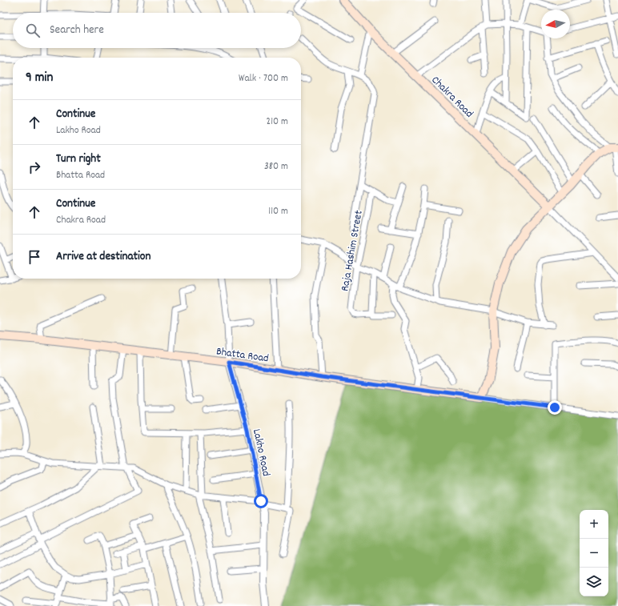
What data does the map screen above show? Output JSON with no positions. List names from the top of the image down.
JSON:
{
  "streets": {
    "main road": ["Chakra Road", "Bhatta Road"],
    "street": ["Raja Hashim Street", "Lakho Road"]
  },
  "crossings": [
    ["Bhatta Road", "Lakho Road"]
  ],
  "north": "left",
  "page": {
    "search": "Search here",
    "heading": ["9 min", "Walk · 700 m"],
    "list": [
      ["Continue", "Lakho Road", "210 m"],
      ["Turn right", "Bhatta Road", "380 m"],
      ["Continue", "Chakra Road", "110 m"],
      "Arrive at destination"
    ],
    "map_buttons": ["+", "−"]
  }
}
